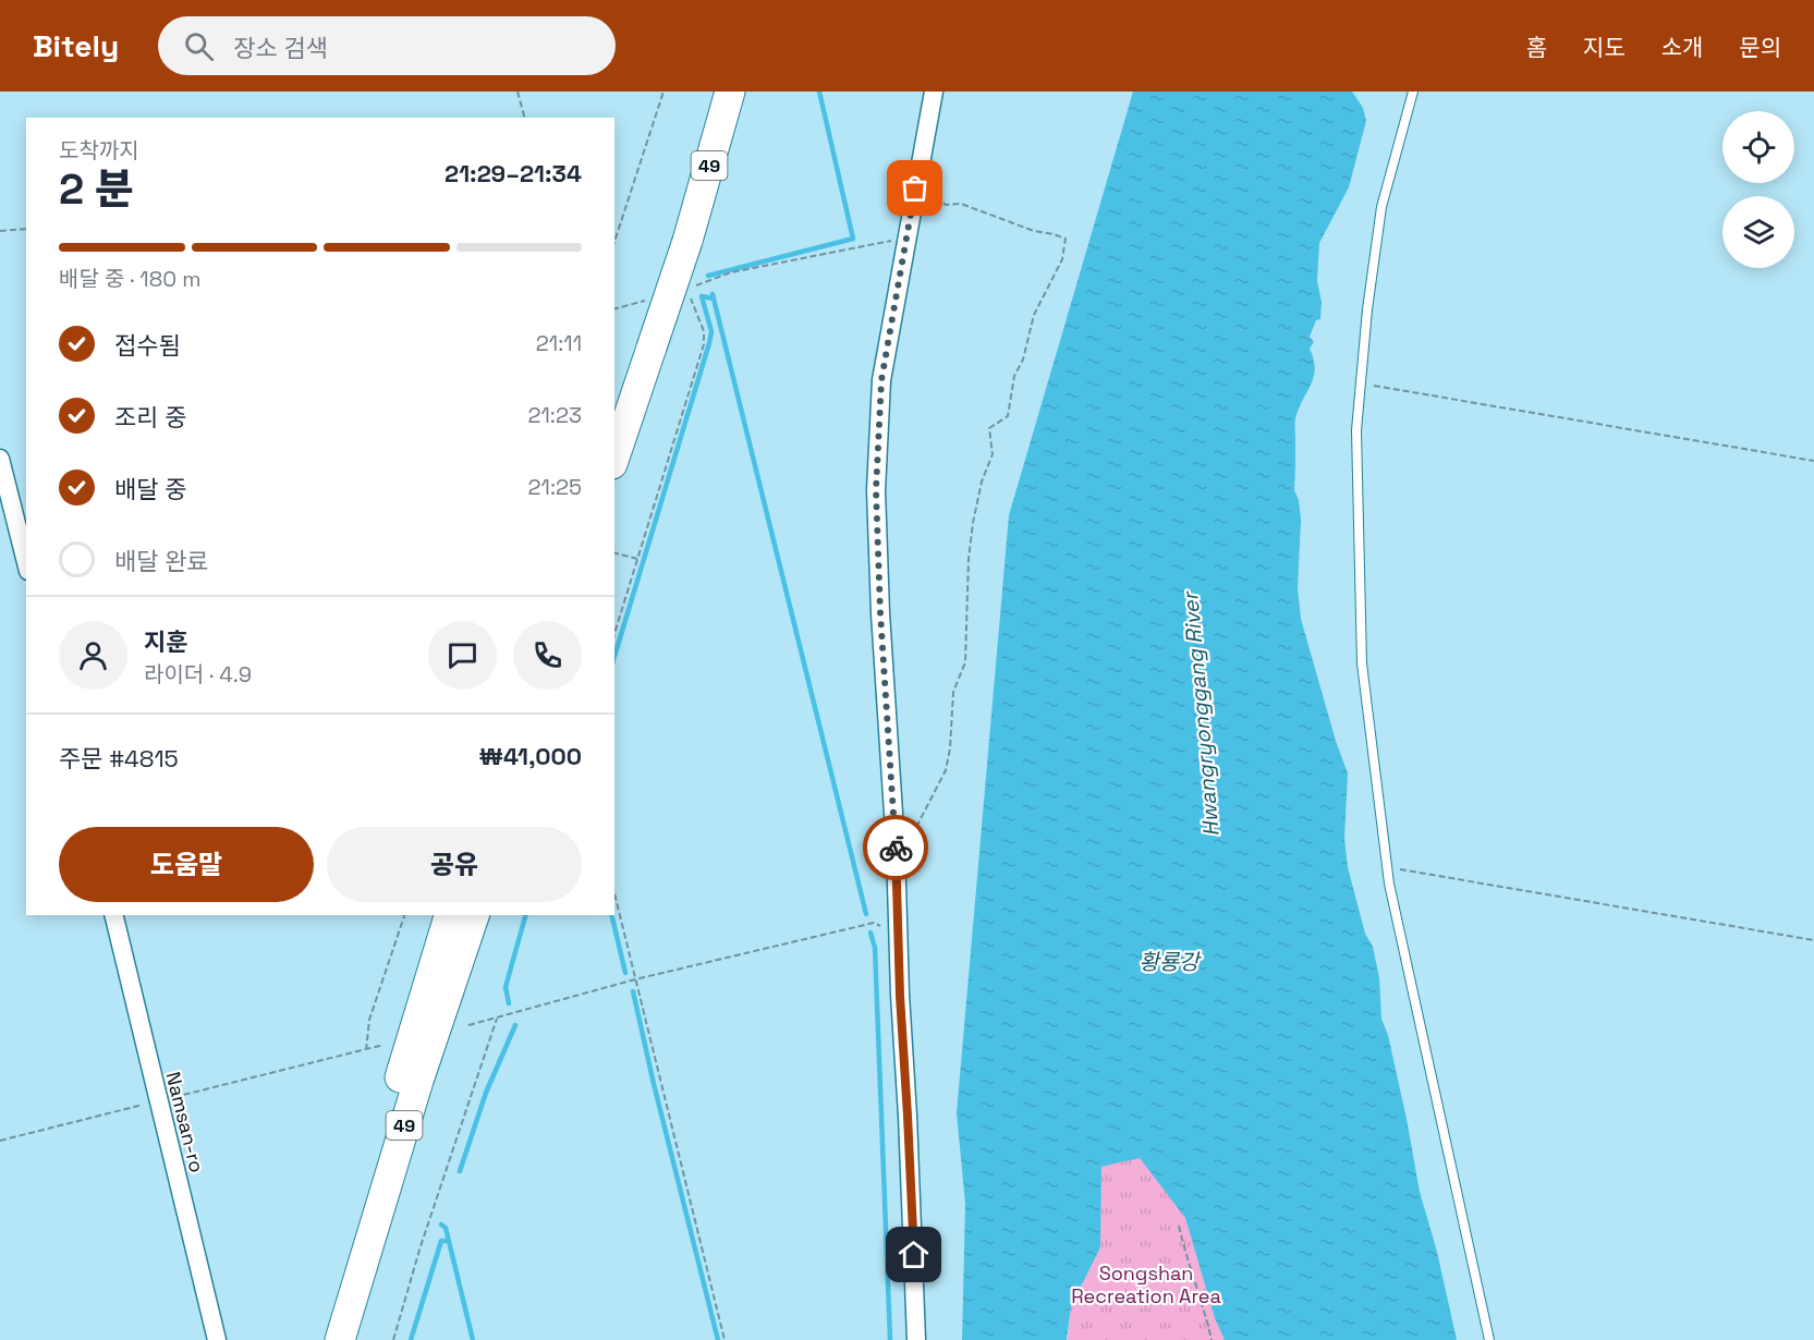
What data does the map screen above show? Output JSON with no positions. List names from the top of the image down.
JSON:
{
  "streets": {
    "highway": ["49"],
    "street": ["Namsan-ro"]
  },
  "water": ["Hwangryonggang River", "황룡강"],
  "parks": ["Songshan Recreation Area"],
  "page": {
    "header": "Bitely",
    "search": "장소 검색",
    "nav": [
      "홈",
      "지도",
      "소개",
      "문의"
    ],
    "heading": ["2 분", "도착까지", "21:29–21:34"],
    "panel": [
      "지훈",
      "라이더 · 4.9",
      "주문 #4815",
      "₩41,000"
    ],
    "bar": "배달 중 · 180 m",
    "list": [
      ["접수됨", "21:11"],
      ["조리 중", "21:23"],
      ["배달 중", "21:25"],
      "배달 완료"
    ],
    "buttons": ["도움말", "공유"]
  }
}
